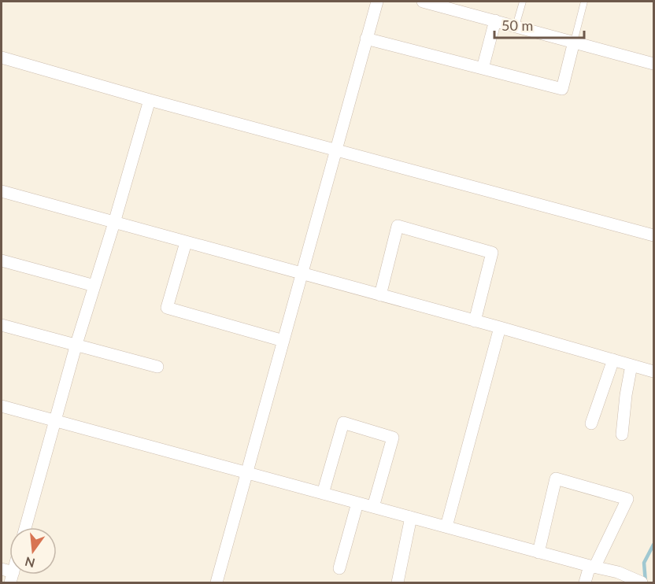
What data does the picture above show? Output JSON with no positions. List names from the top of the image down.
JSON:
{
  "scale_bar": "50 m",
  "north": "bottom"
}
